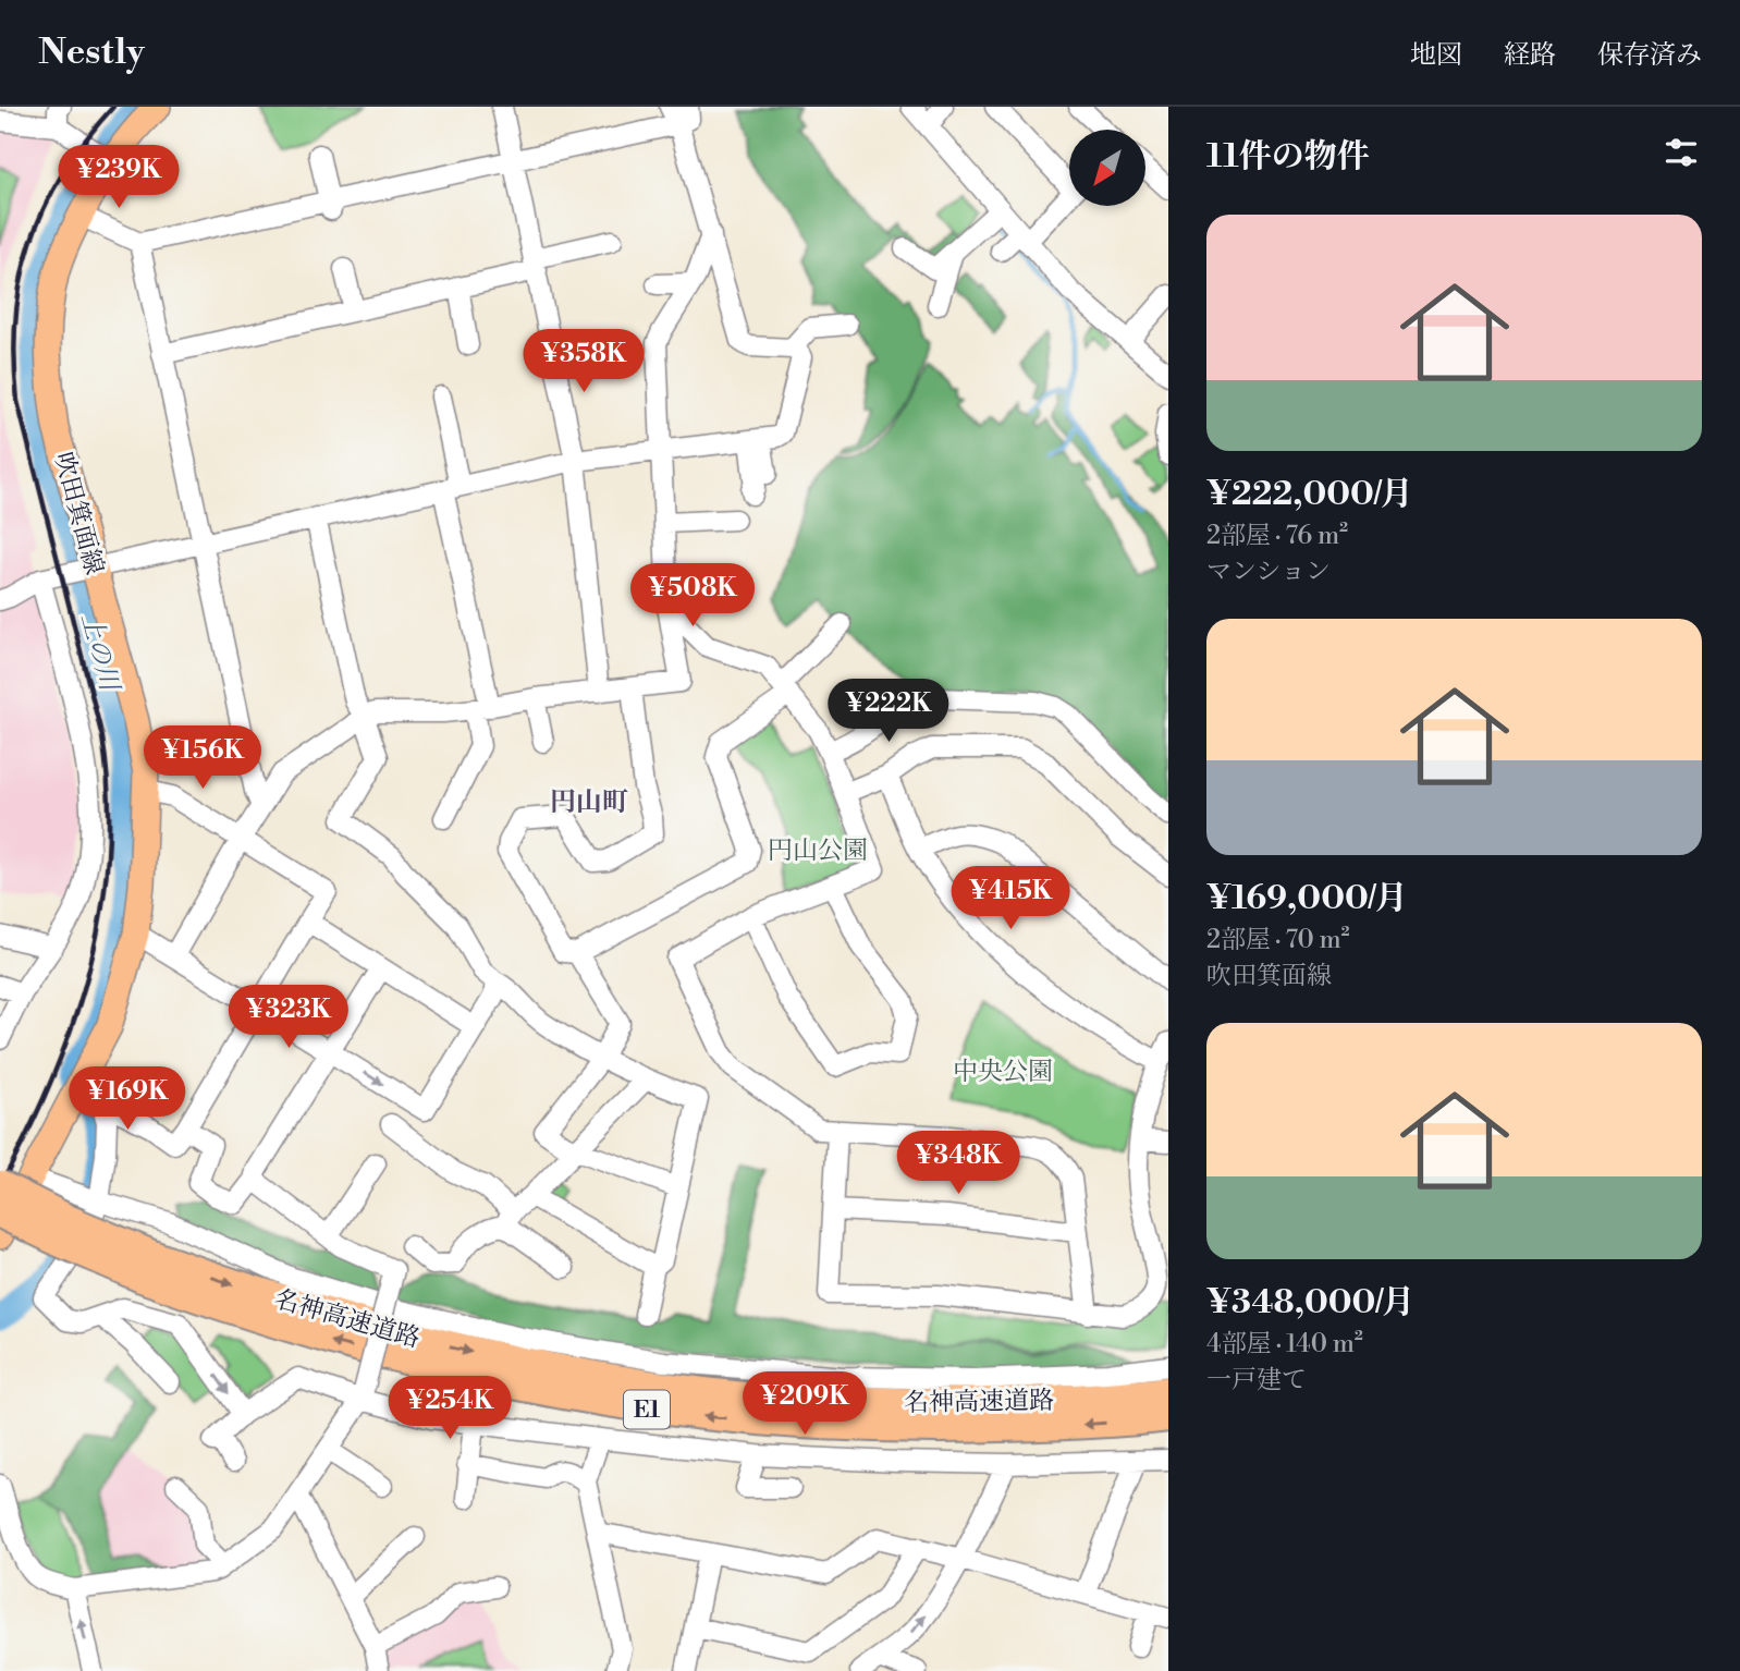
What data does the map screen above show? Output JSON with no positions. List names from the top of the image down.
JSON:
{
  "streets": {
    "highway": ["名神高速道路", "E1"],
    "main road": ["吹田箕面線"]
  },
  "districts": ["円山町"],
  "water": ["上の川"],
  "parks": ["円山公園", "中央公園"],
  "north": "bottom left",
  "page": {
    "header": "Nestly",
    "nav": ["地図", "経路", "保存済み"],
    "heading": "11件の物件",
    "price": [
      "¥239K",
      "¥358K",
      "¥508K",
      "¥222K",
      "¥156K",
      "¥415K",
      "¥323K",
      "¥169K",
      "¥348K",
      "¥209K",
      "¥254K"
    ],
    "list": [
      {
        "name": "¥222,000/月",
        "note": "2部屋 · 76 m² · マンション"
      },
      {
        "name": "¥169,000/月",
        "note": "2部屋 · 70 m² · 吹田箕面線"
      },
      {
        "name": "¥348,000/月",
        "note": "4部屋 · 140 m² · 一戸建て"
      }
    ]
  }
}
